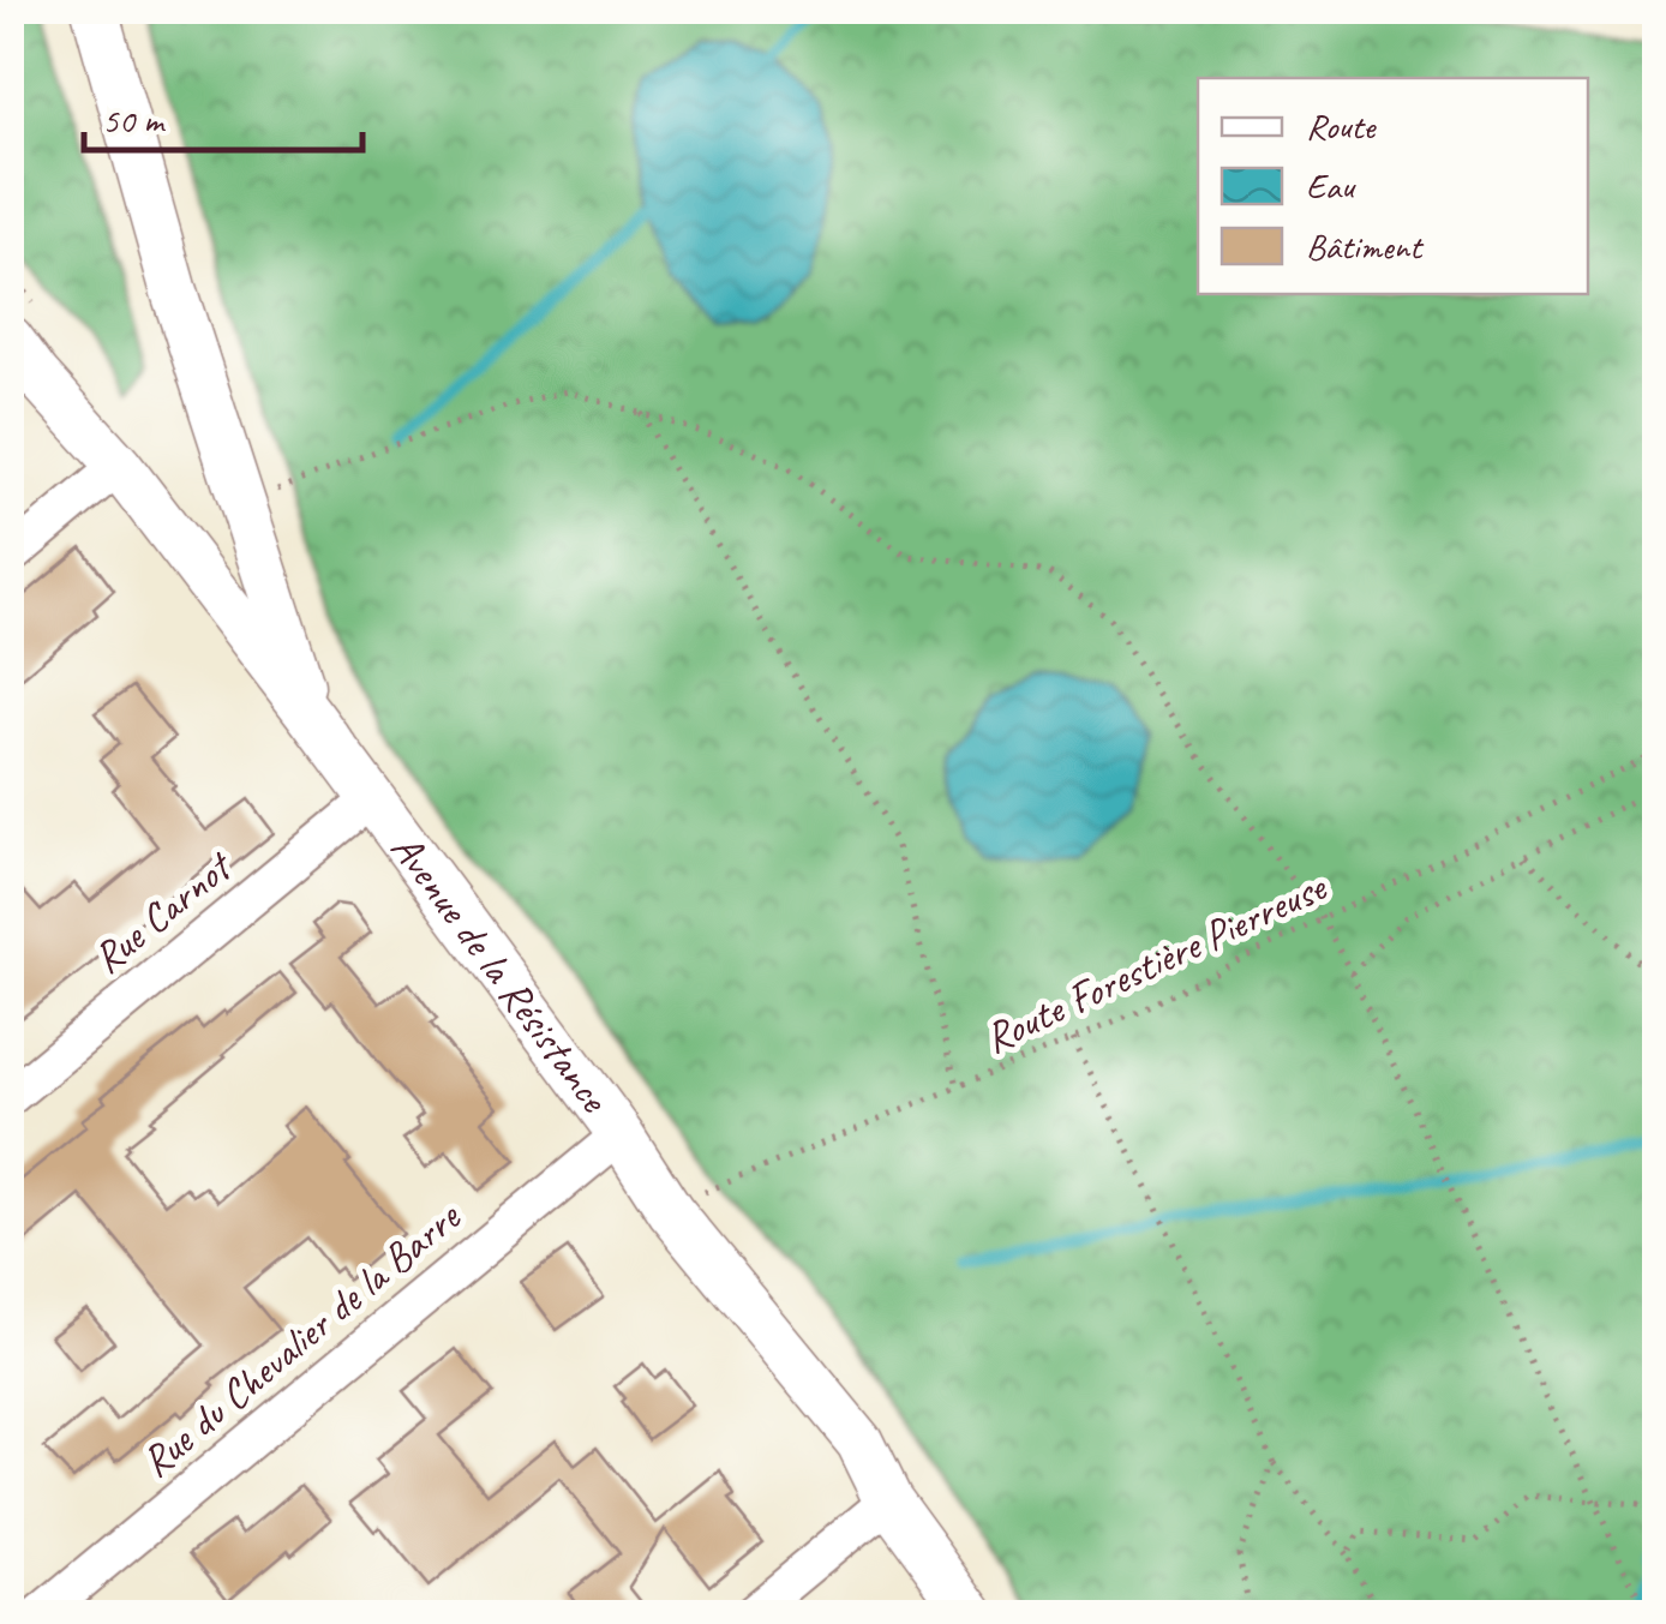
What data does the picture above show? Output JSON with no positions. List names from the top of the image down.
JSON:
{
  "streets": {
    "main road": ["Avenue de la Résistance"],
    "street": ["Rue Carnot", "Rue du Chevalier de la Barre"],
    "path": ["Route Forestière Pierreuse"]
  },
  "crossings": [
    ["Rue Carnot", "Avenue de la Résistance"],
    ["Route Forestière Pierreuse", "Avenue de la Résistance"],
    ["Avenue de la Résistance", "Rue du Chevalier de la Barre"]
  ],
  "legend": ["Route", "Eau", "Bâtiment"],
  "scale_bar": "50 m"
}
